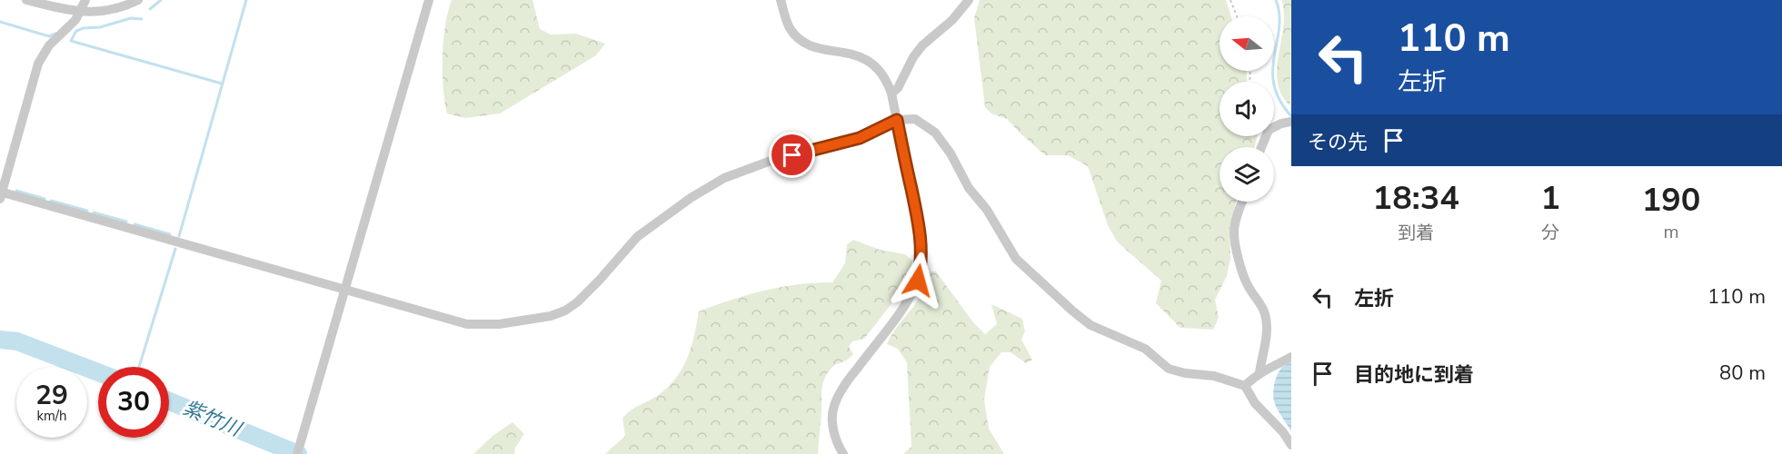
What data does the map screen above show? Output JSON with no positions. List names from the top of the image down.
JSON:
{
  "water": ["紫竹川"],
  "north": "left",
  "page": {
    "turn": ["110 m", "左折"],
    "then": "その先",
    "eta": [
      "18:34",
      "到着",
      "1",
      "分",
      "190",
      "m"
    ],
    "list": [
      {
        "name": "左折",
        "value": "110 m"
      },
      {
        "name": "目的地に到着",
        "value": "80 m"
      }
    ],
    "speed": "29 km/h",
    "limit": "30"
  }
}
